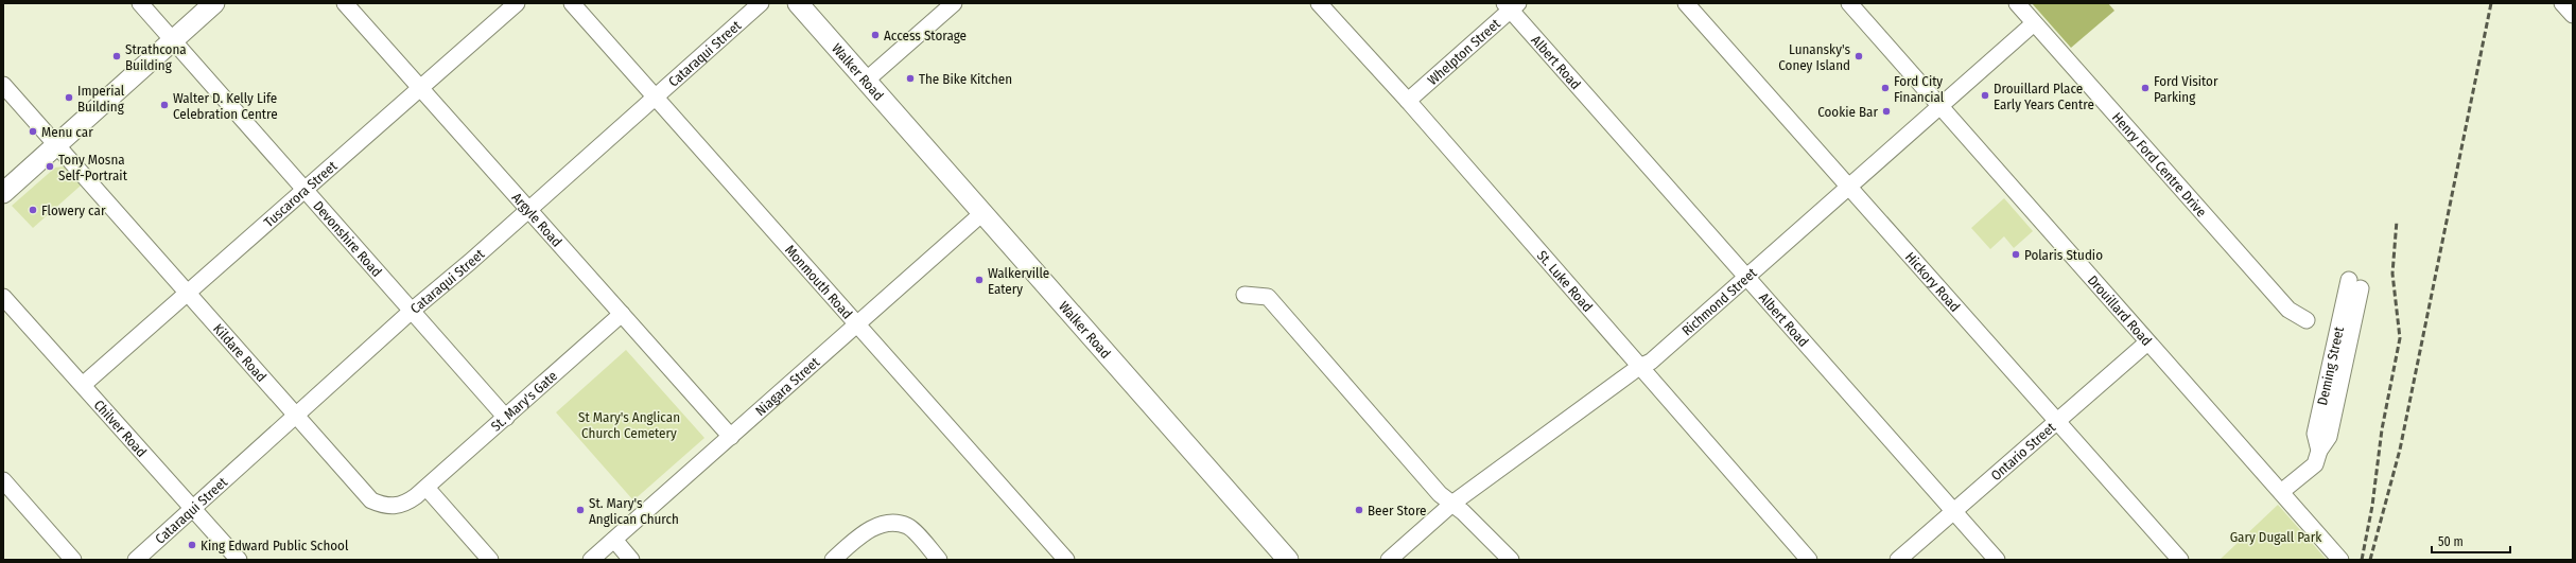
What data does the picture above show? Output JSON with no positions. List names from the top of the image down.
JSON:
{
  "streets": {
    "main road": ["Walker Road"],
    "street": [
      "Whelpton Street",
      "Cataraqui Street",
      "Albert Road",
      "Henry Ford Centre Drive",
      "Tuscarora Street",
      "Argyle Road",
      "Devonshire Road",
      "St. Luke Road",
      "Monmouth Road",
      "Hickory Road",
      "Richmond Street",
      "Drouillard Road",
      "Kildare Road",
      "Deming Street",
      "Niagara Street",
      "St. Mary's Gate",
      "Chilver Road",
      "Ontario Street"
    ]
  },
  "crossings": [
    ["Whelpton Street", "Albert Road"],
    ["Whelpton Street", "St. Luke Road"],
    ["Cataraqui Street", "Argyle Road"],
    ["Cataraqui Street", "Devonshire Road"],
    ["Cataraqui Street", "Monmouth Road"],
    ["Cataraqui Street", "Kildare Road"],
    ["Cataraqui Street", "Chilver Road"],
    ["Albert Road", "Richmond Street"],
    ["Albert Road", "Ontario Street"],
    ["Walker Road", "Niagara Street"],
    ["Henry Ford Centre Drive", "Richmond Street"],
    ["Tuscarora Street", "Argyle Road"],
    ["Tuscarora Street", "Devonshire Road"],
    ["Tuscarora Street", "Kildare Road"],
    ["Tuscarora Street", "Chilver Road"],
    ["Argyle Road", "Niagara Street"],
    ["Argyle Road", "St. Mary's Gate"],
    ["Devonshire Road", "St. Mary's Gate"],
    ["St. Luke Road", "Richmond Street"],
    ["Monmouth Road", "Niagara Street"],
    ["Hickory Road", "Richmond Street"],
    ["Hickory Road", "Ontario Street"],
    ["Richmond Street", "Drouillard Road"],
    ["Drouillard Road", "Deming Street"],
    ["Drouillard Road", "Ontario Street"],
    ["Kildare Road", "St. Mary's Gate"]
  ],
  "parks": ["St Mary's Anglican Church Cemetery", "Gary Dugall Park"],
  "places": [
    "Access Storage",
    "Strathcona Building",
    "Lunansky's Coney Island",
    "The Bike Kitchen",
    "Ford City Financial",
    "Ford Visitor Parking",
    "Drouillard Place Early Years Centre",
    "Imperial Building",
    "Walter D. Kelly Life Celebration Centre",
    "Cookie Bar",
    "Menu car",
    "Tony Mosna Self-Portrait",
    "Flowery car",
    "Polaris Studio",
    "Walkerville Eatery",
    "St. Mary's Anglican Church",
    "Beer Store",
    "King Edward Public School"
  ],
  "scale_bar": "50 m"
}
